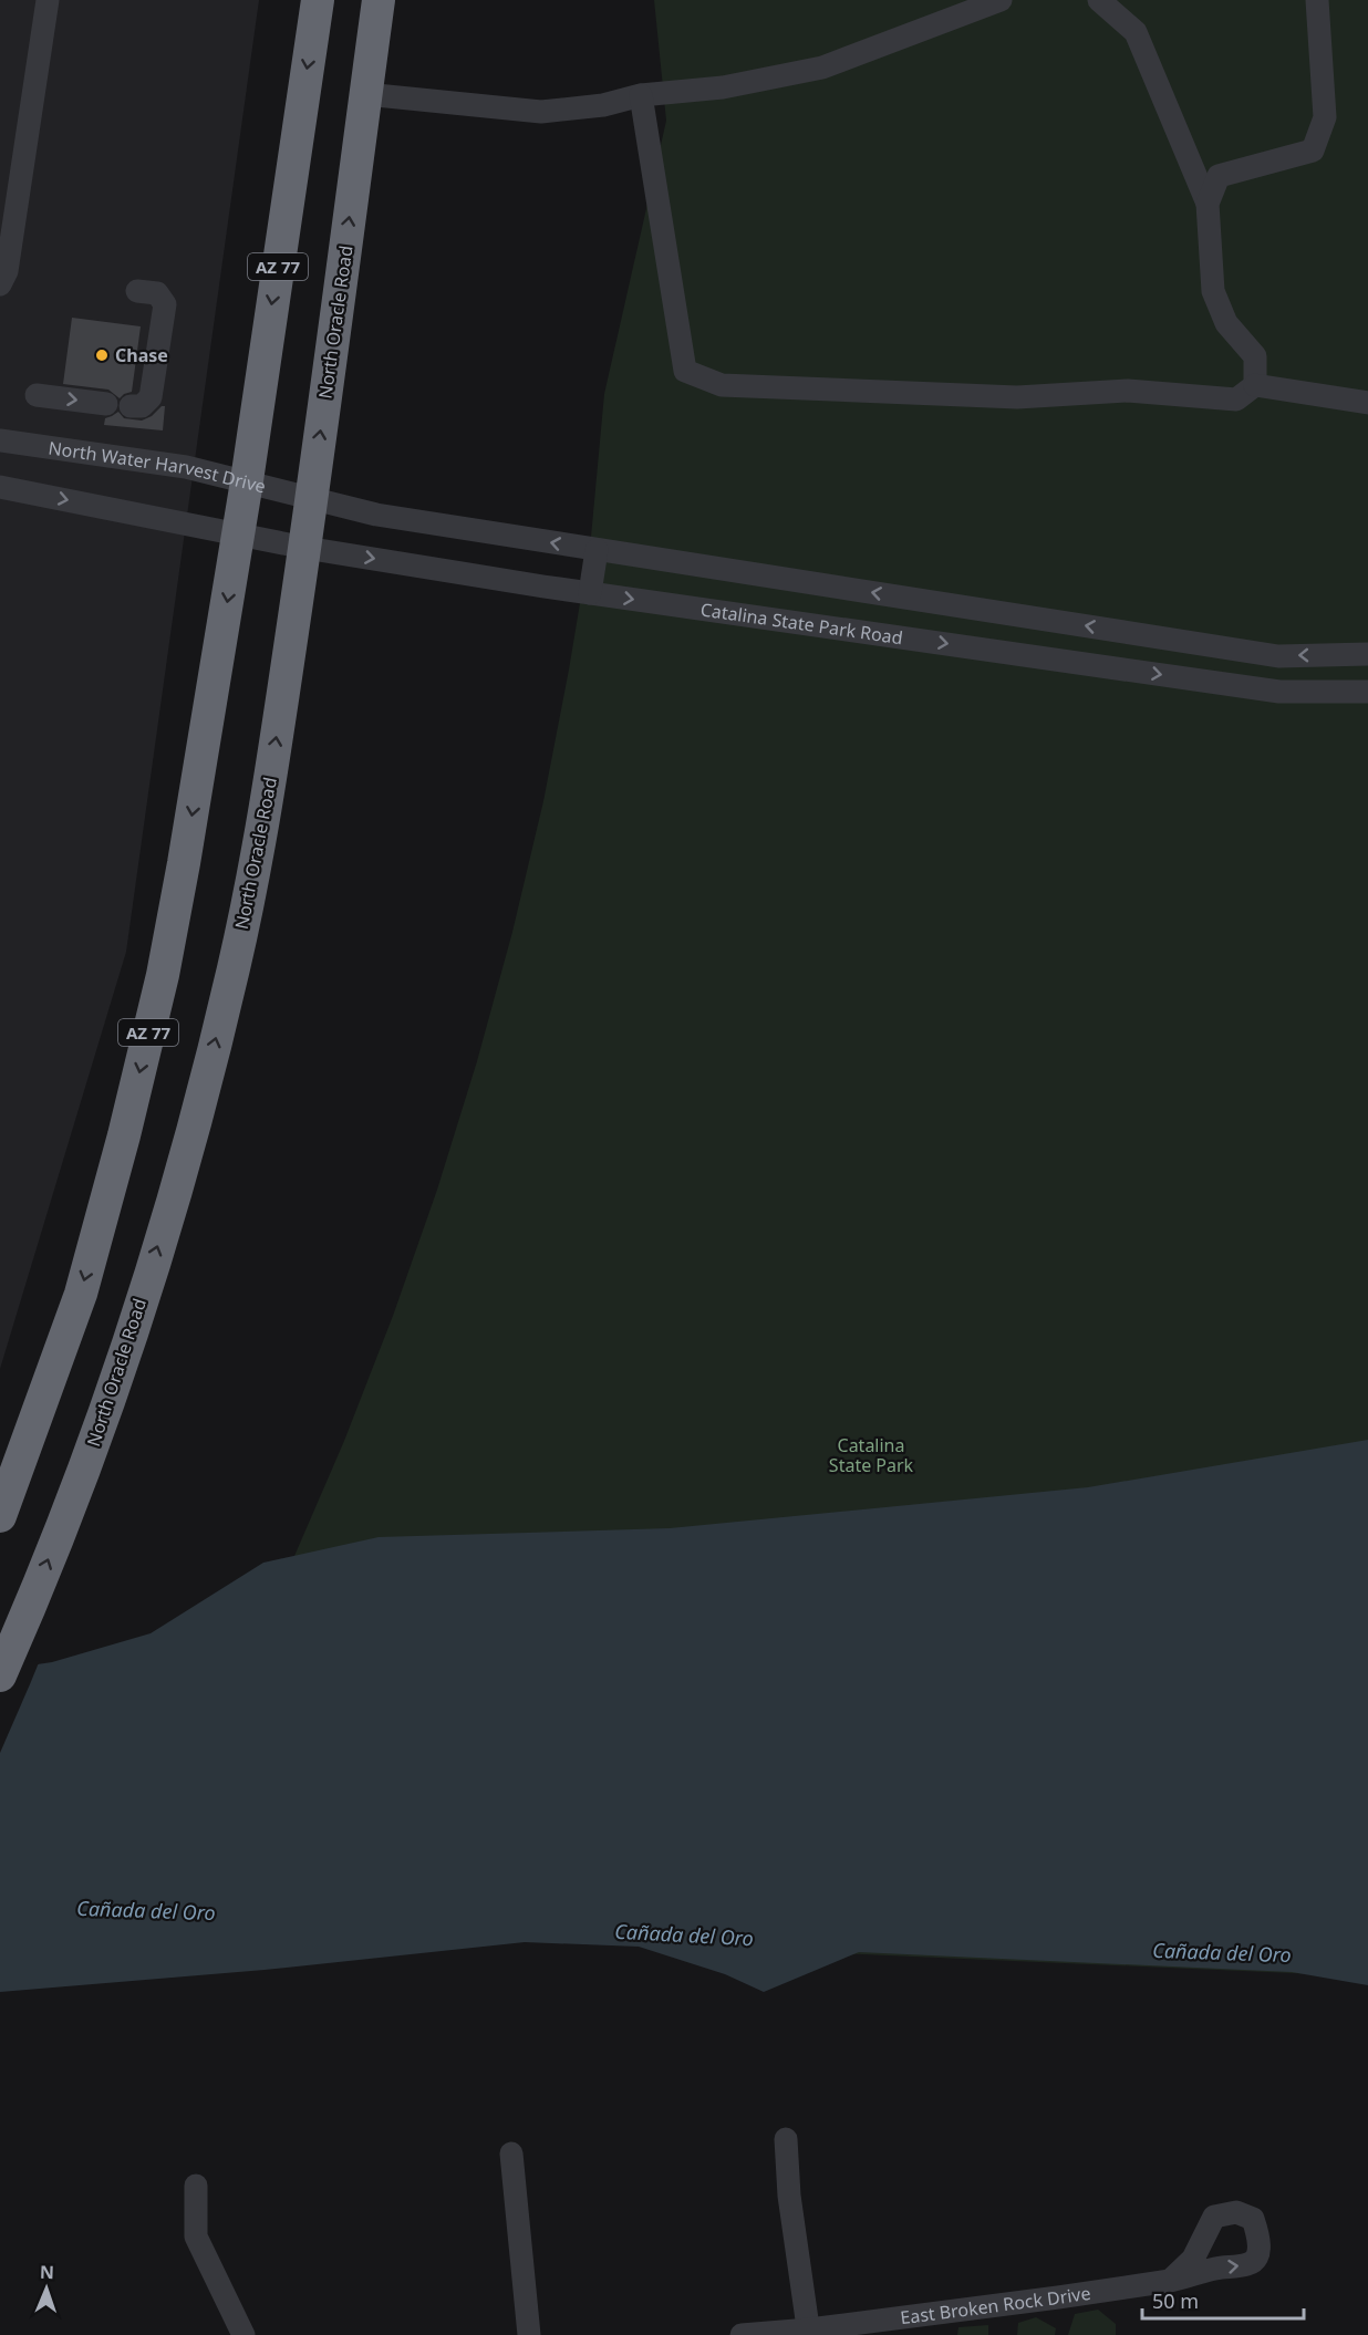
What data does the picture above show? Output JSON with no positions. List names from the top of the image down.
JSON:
{
  "streets": {
    "highway": ["AZ 77", "North Oracle Road"],
    "street": ["North Water Harvest Drive", "Catalina State Park Road", "East Broken Rock Drive"]
  },
  "crossings": [
    ["AZ 77", "North Water Harvest Drive"],
    ["AZ 77", "Catalina State Park Road"],
    ["North Oracle Road", "North Water Harvest Drive"],
    ["North Oracle Road", "Catalina State Park Road"]
  ],
  "water": ["Cañada del Oro"],
  "parks": ["Catalina State Park"],
  "places": ["Chase"],
  "scale_bar": "50 m",
  "north": "top"
}
